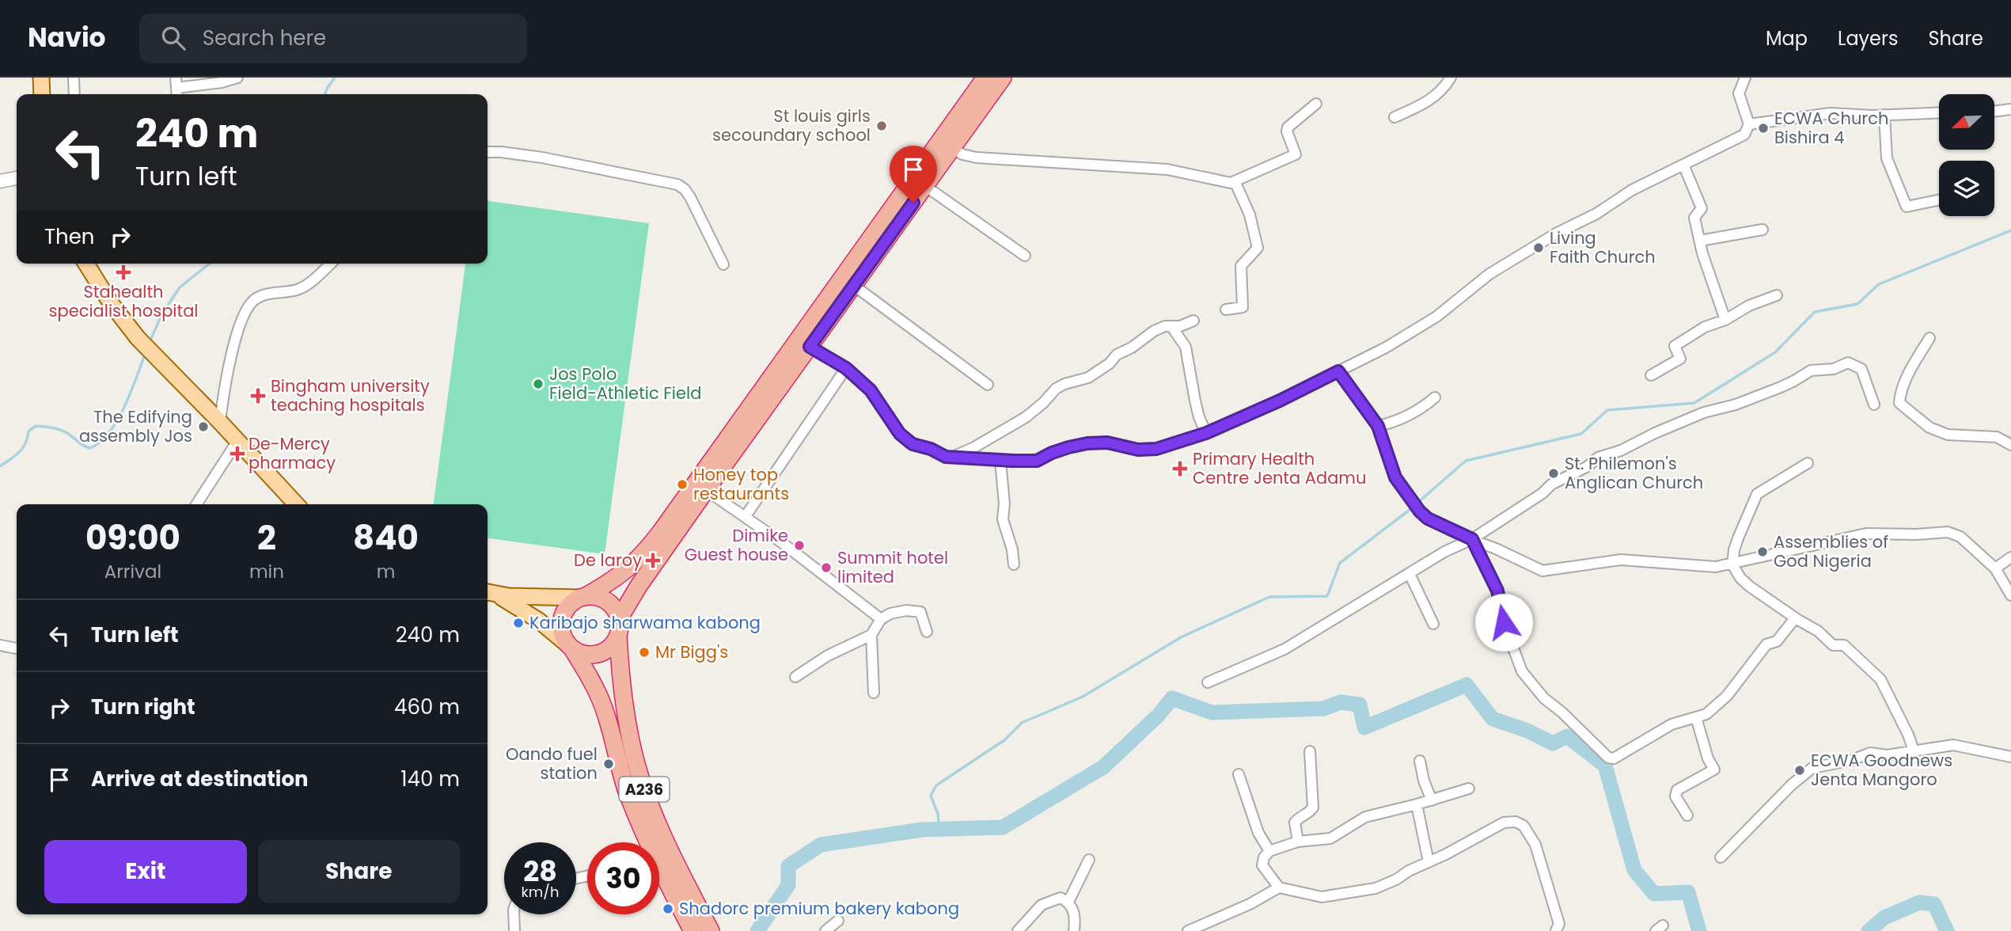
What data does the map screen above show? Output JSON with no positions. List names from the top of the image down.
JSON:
{
  "streets": {
    "highway": ["A236"]
  },
  "places": {
    "other": [
      "St louis girls secoundary school",
      "ECWA Church Bishira 4",
      "Living Faith Church",
      "Jos Polo Field-Athletic Field",
      "The Edifying assembly Jos",
      "St. Philemon's Anglican Church",
      "Honey top restaurants",
      "Dimike Guest house",
      "Assemblies of God Nigeria",
      "Summit hotel limited",
      "Karibajo sharwama kabong",
      "Mr Bigg's",
      "Oando fuel station",
      "ECWA Goodnews Jenta Mangoro",
      "Shadorc premium bakery kabong"
    ],
    "health": [
      "Stahealth specialist hospital",
      "Bingham university teaching hospitals",
      "De-Mercy pharmacy",
      "Primary Health Centre Jenta Adamu",
      "De laroy"
    ]
  },
  "north": "bottom left",
  "page": {
    "header": "Navio",
    "search": "Search here",
    "nav": ["Map", "Layers", "Share"],
    "turn": ["240 m", "Turn left"],
    "then": "Then",
    "eta": [
      "09:00",
      "Arrival",
      "2",
      "min",
      "840",
      "m"
    ],
    "list": [
      {
        "name": "Turn left",
        "value": "240 m"
      },
      {
        "name": "Turn right",
        "value": "460 m"
      },
      {
        "name": "Arrive at destination",
        "value": "140 m"
      }
    ],
    "buttons": ["Exit", "Share"],
    "speed": "28 km/h",
    "limit": "30"
  }
}
